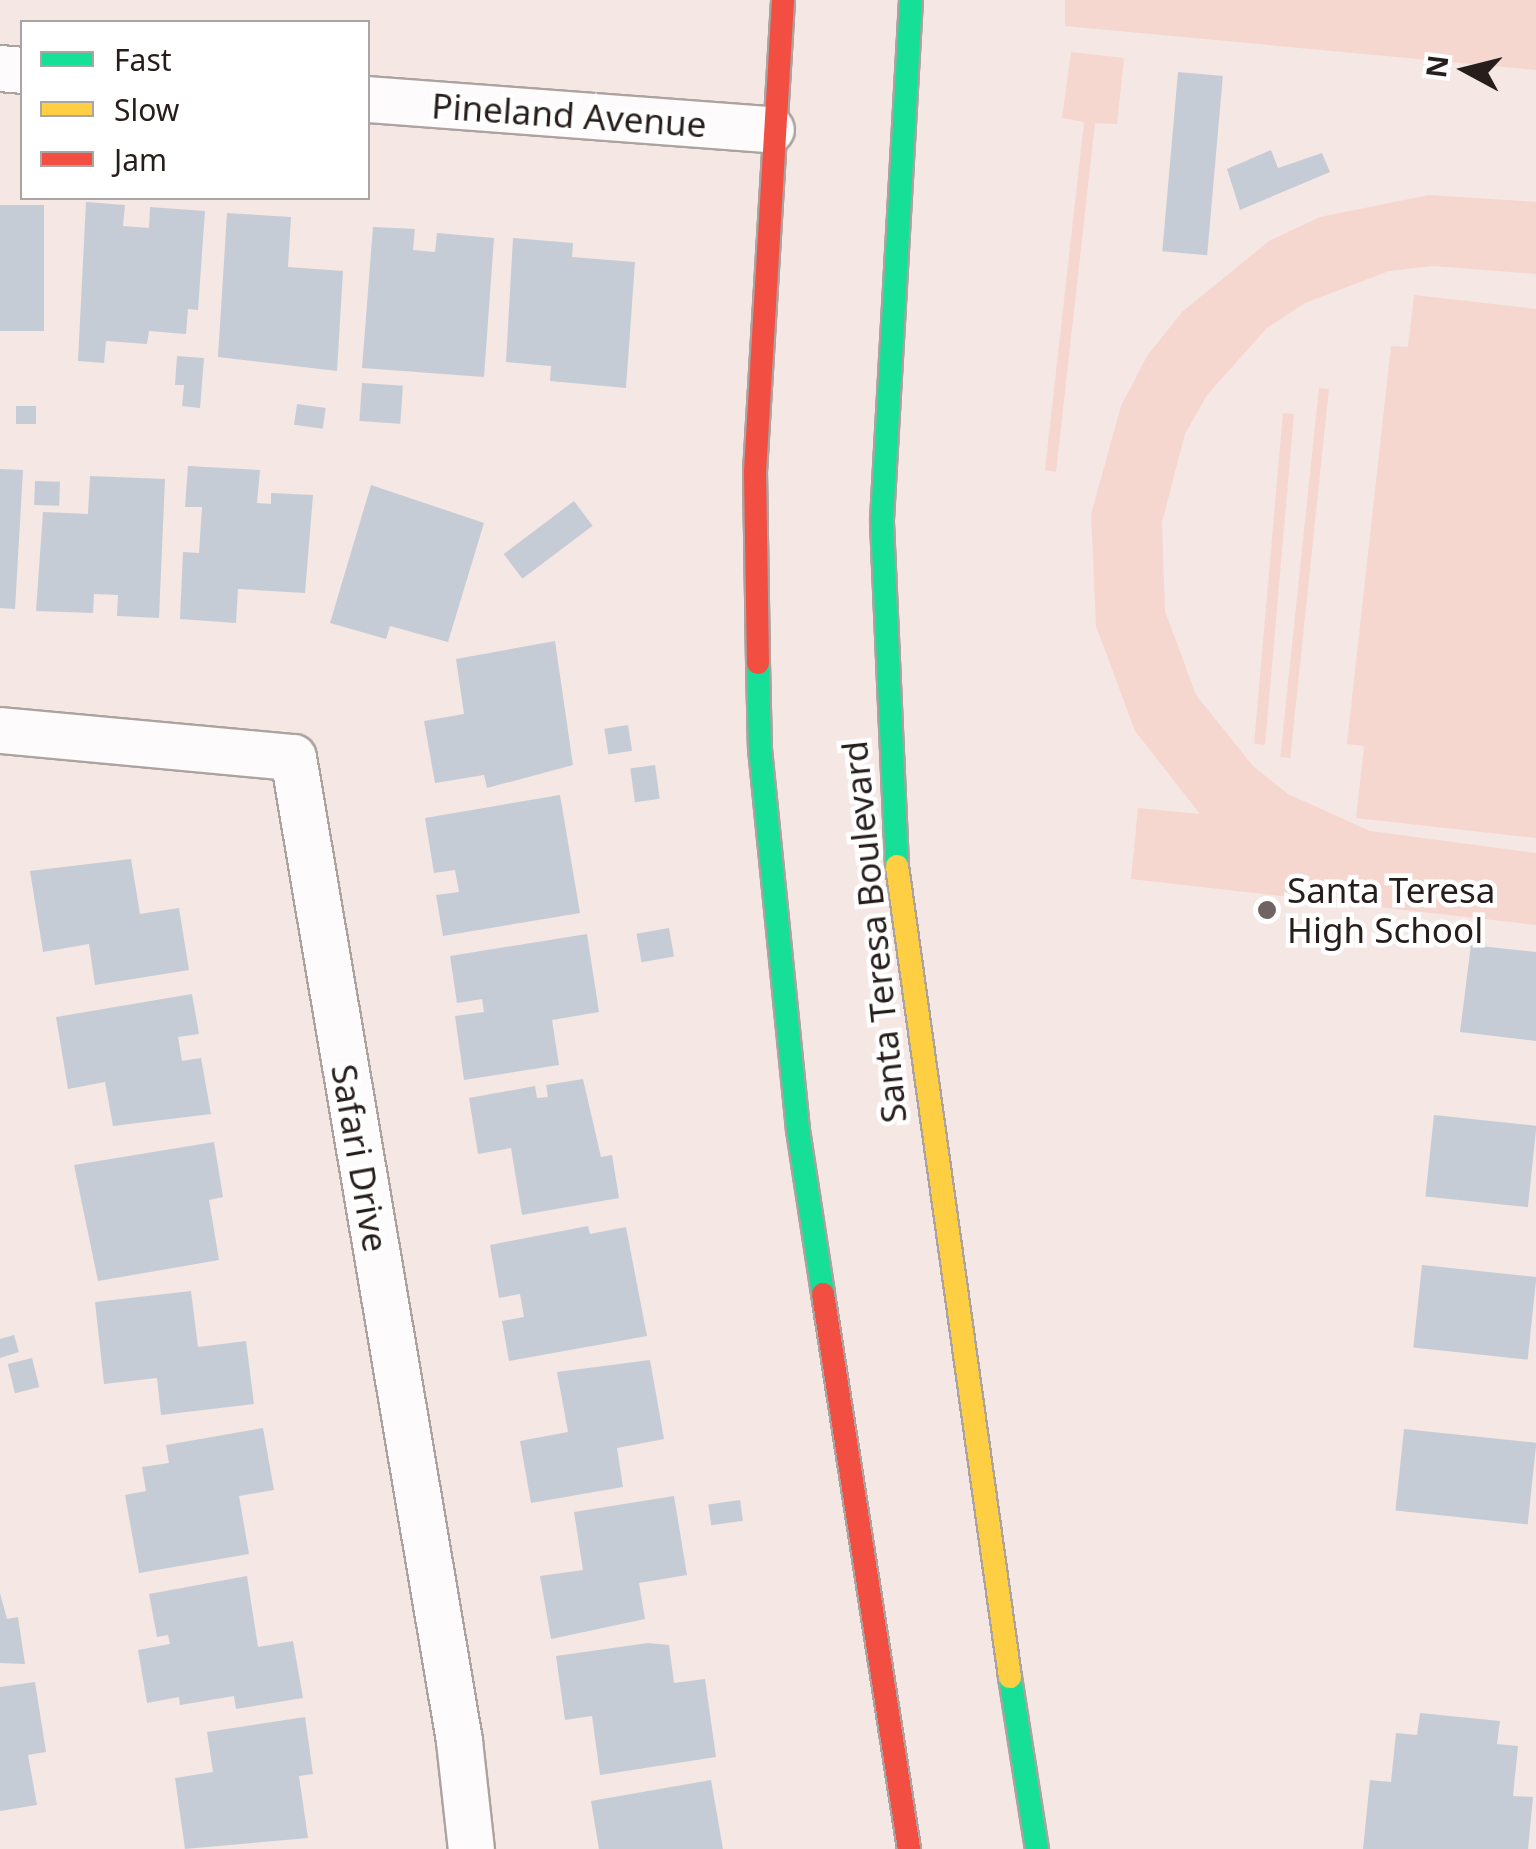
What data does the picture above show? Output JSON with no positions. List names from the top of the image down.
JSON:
{
  "streets": {
    "main road": ["Santa Teresa Boulevard"],
    "street": ["Pineland Avenue", "Safari Drive"]
  },
  "places": ["Santa Teresa High School"],
  "legend": ["Fast", "Slow", "Jam"],
  "north": "left"
}
